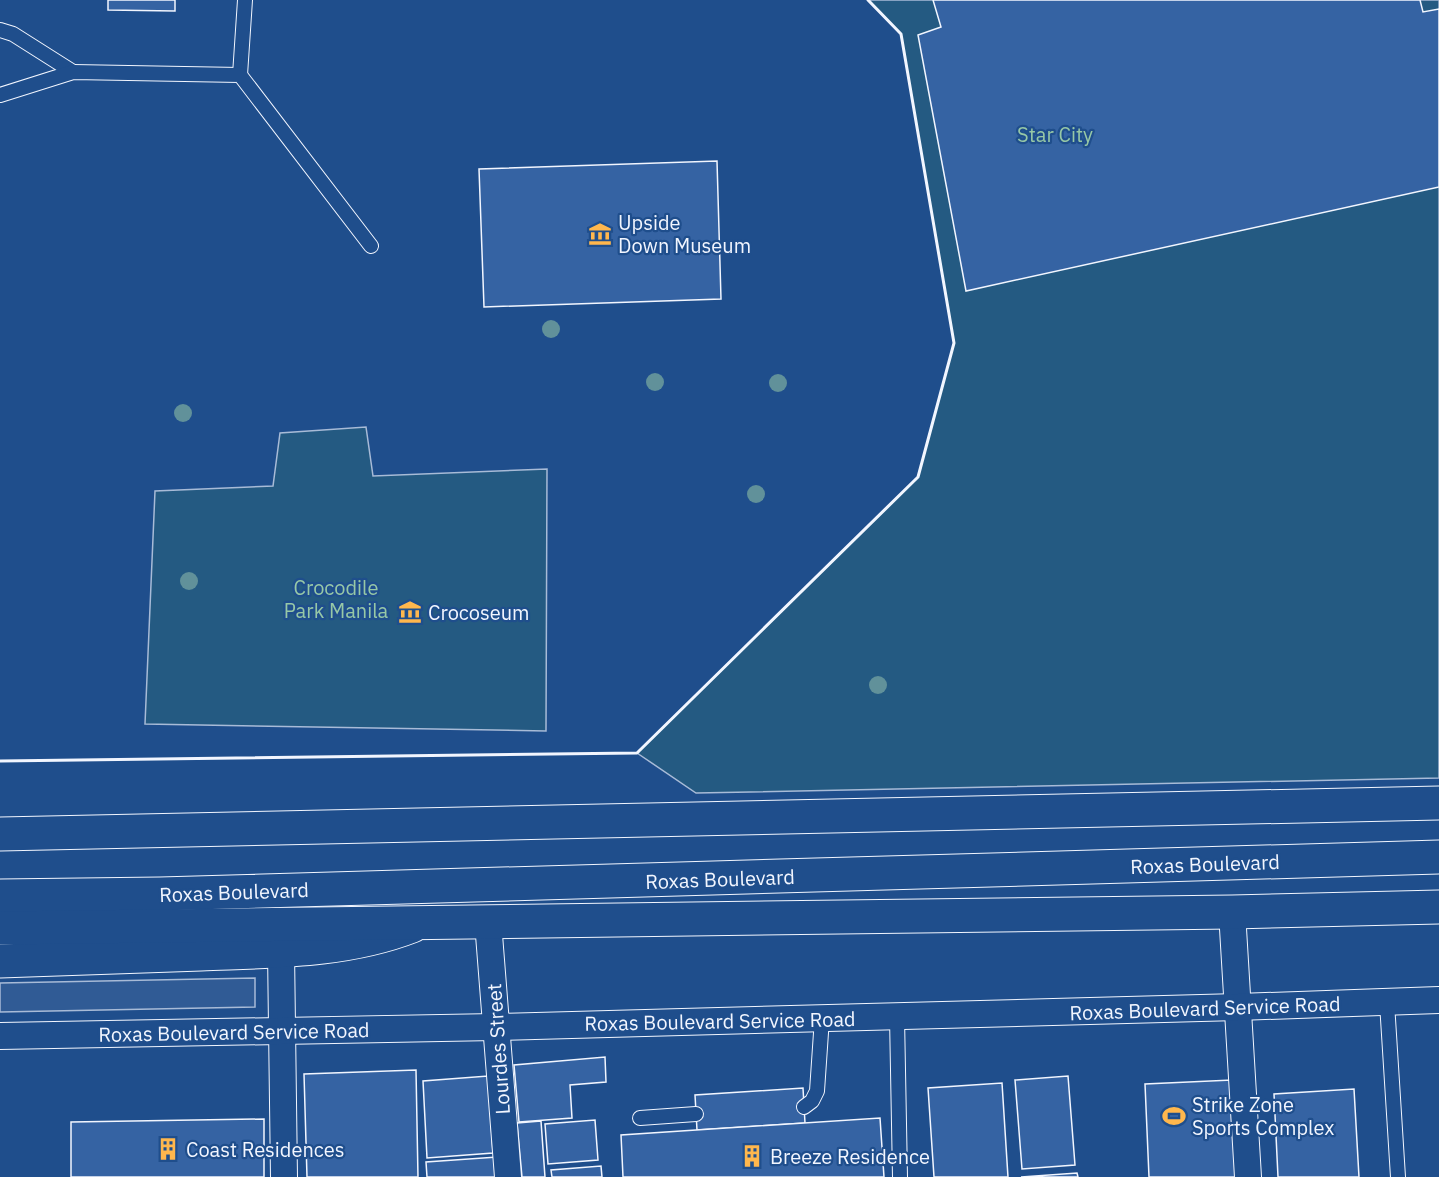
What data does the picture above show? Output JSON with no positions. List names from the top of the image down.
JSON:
{
  "streets": {
    "main road": ["Roxas Boulevard"],
    "street": ["Roxas Boulevard Service Road", "Lourdes Street"]
  },
  "crossings": [
    ["Roxas Boulevard", "Lourdes Street"],
    ["Roxas Boulevard Service Road", "Lourdes Street"]
  ],
  "parks": ["Star City", "Crocodile Park Manila"],
  "places": {
    "museum": ["Upside Down Museum", "Crocoseum"],
    "sports": ["Strike Zone Sports Complex"],
    "building": ["Coast Residences", "Breeze Residence"]
  }
}
